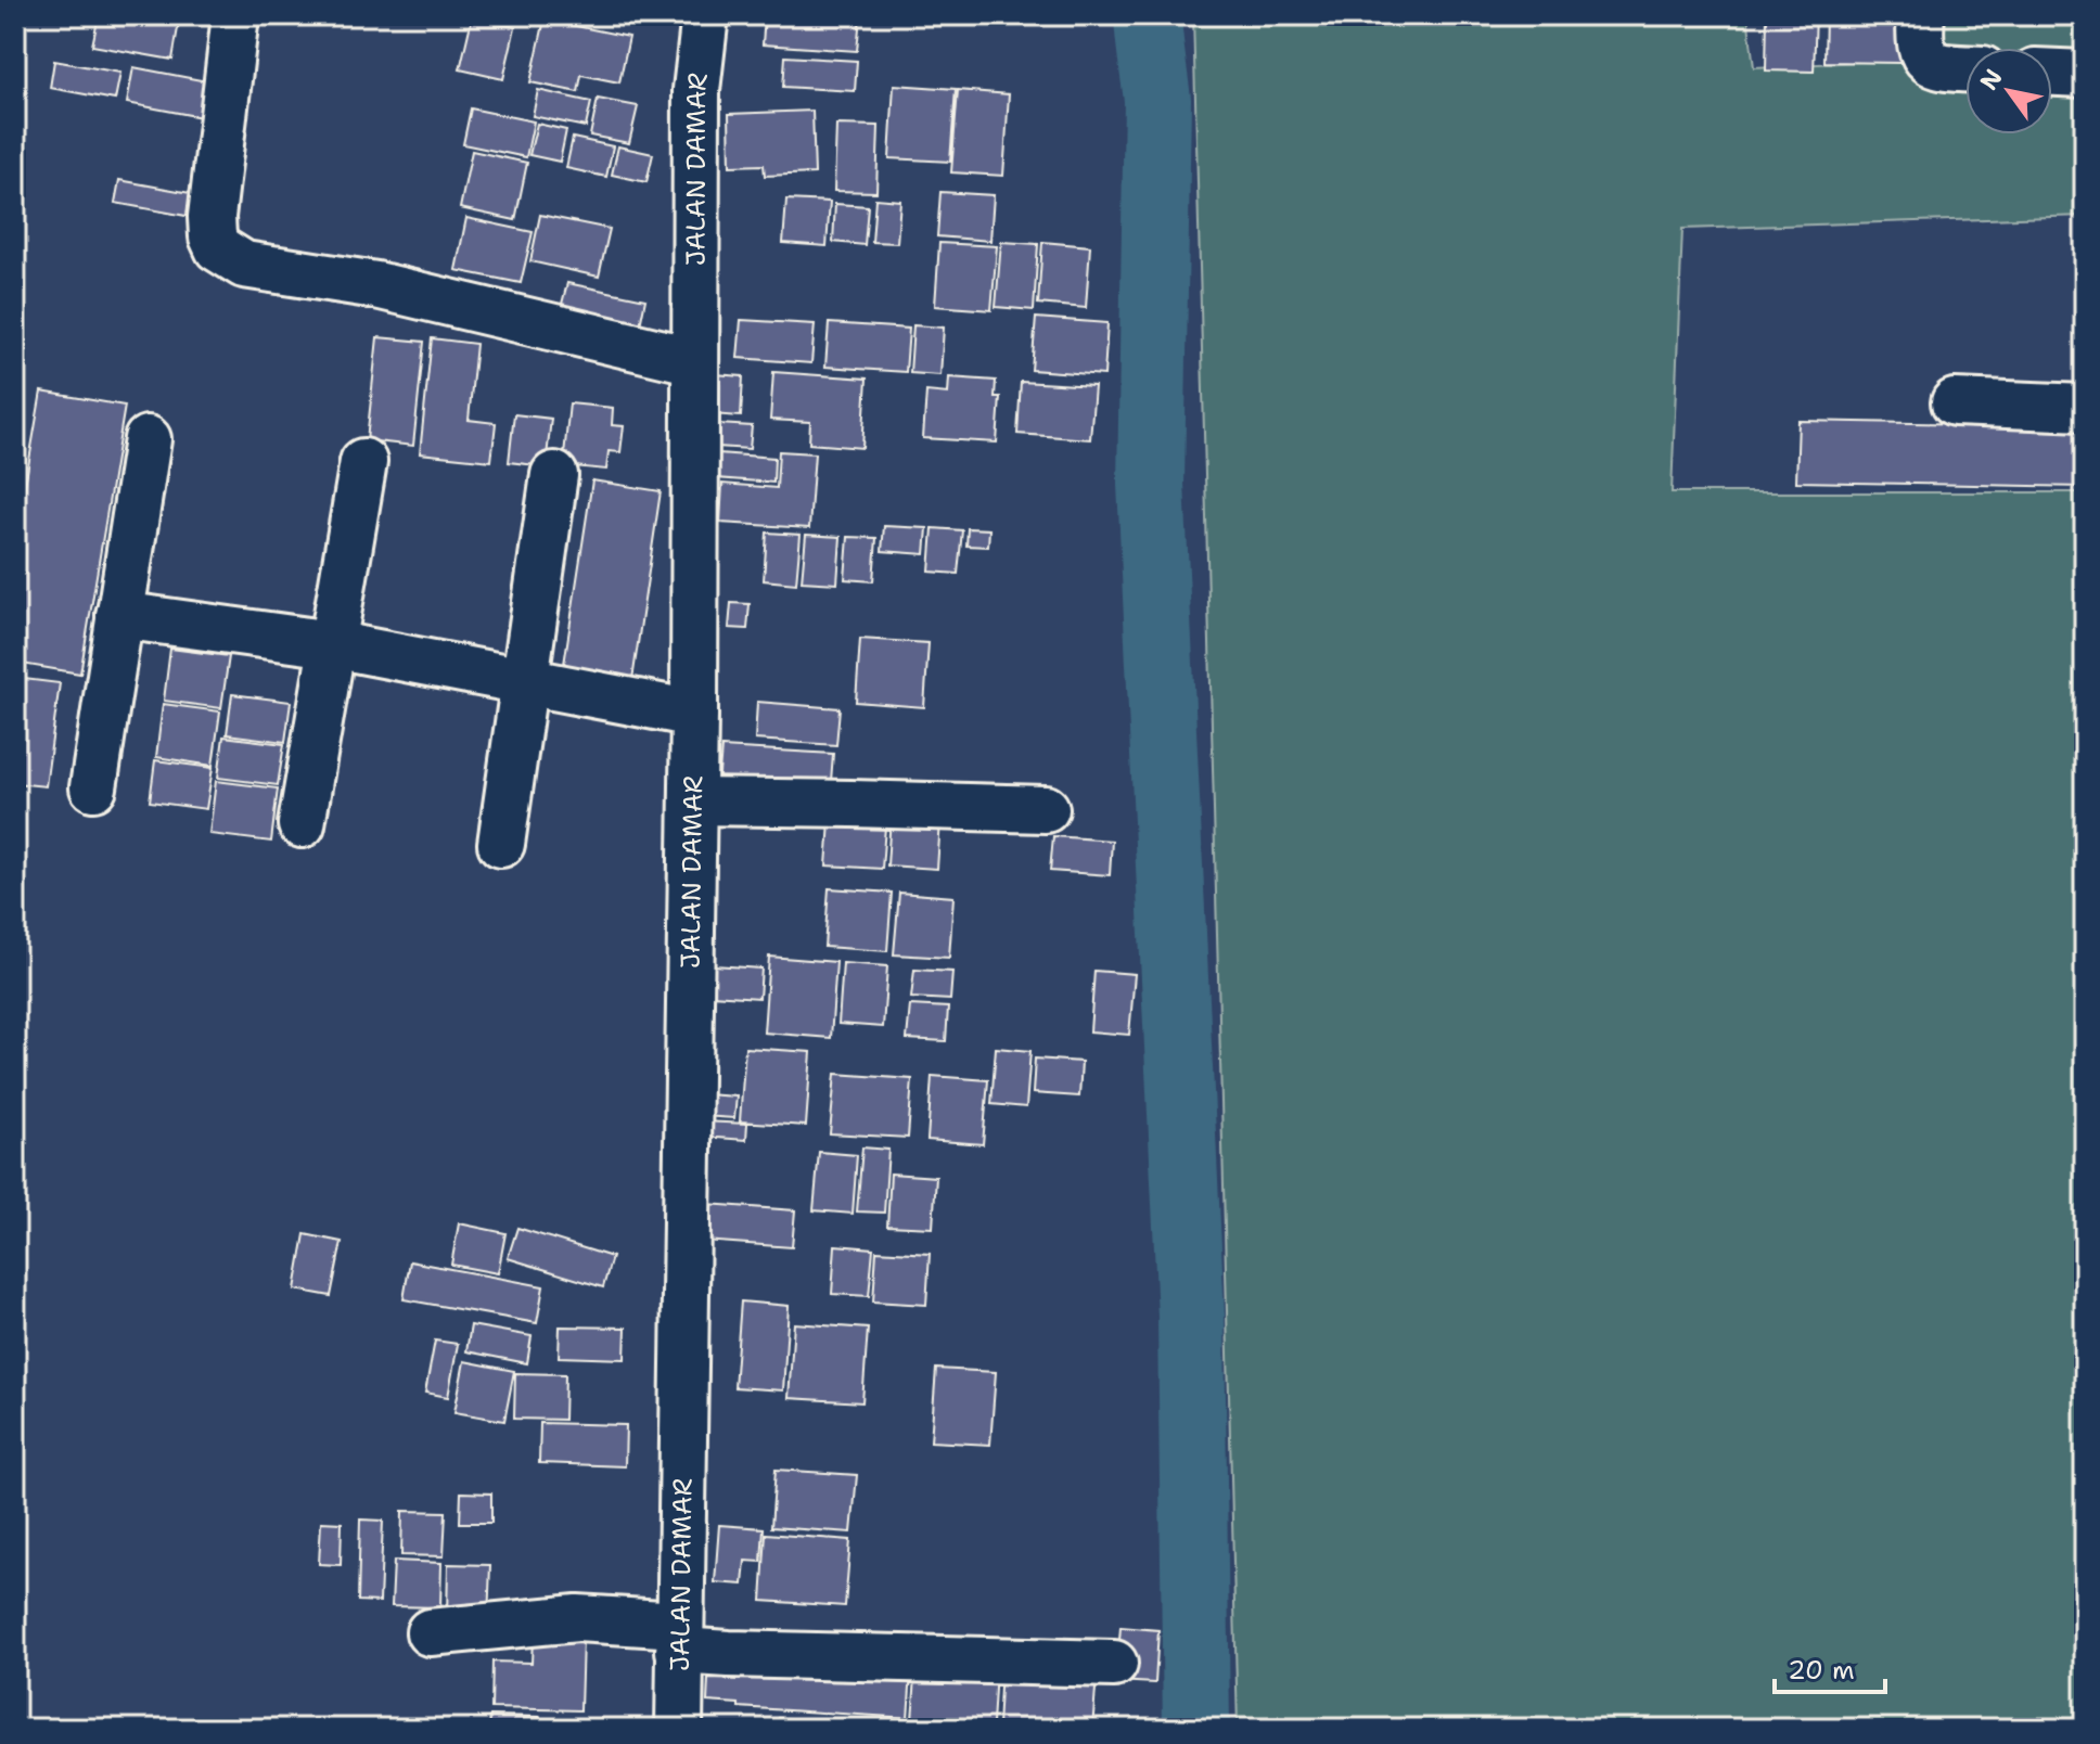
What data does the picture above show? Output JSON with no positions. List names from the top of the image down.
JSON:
{
  "streets": {
    "street": ["JALAN DAMAR"]
  },
  "scale_bar": "20 m",
  "north": "top left"
}
